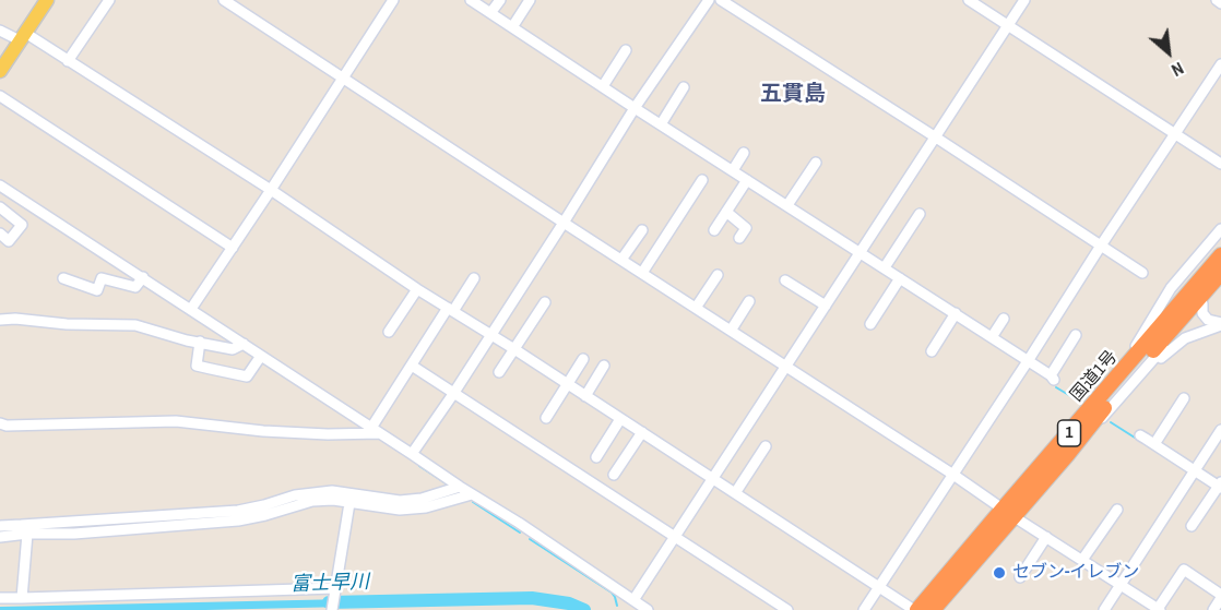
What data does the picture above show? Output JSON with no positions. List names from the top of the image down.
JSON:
{
  "streets": {
    "highway": ["国道1号", "1"]
  },
  "districts": ["五貫島"],
  "water": ["富士早川"],
  "places": ["セブン-イレブン"],
  "north": "bottom right"
}
